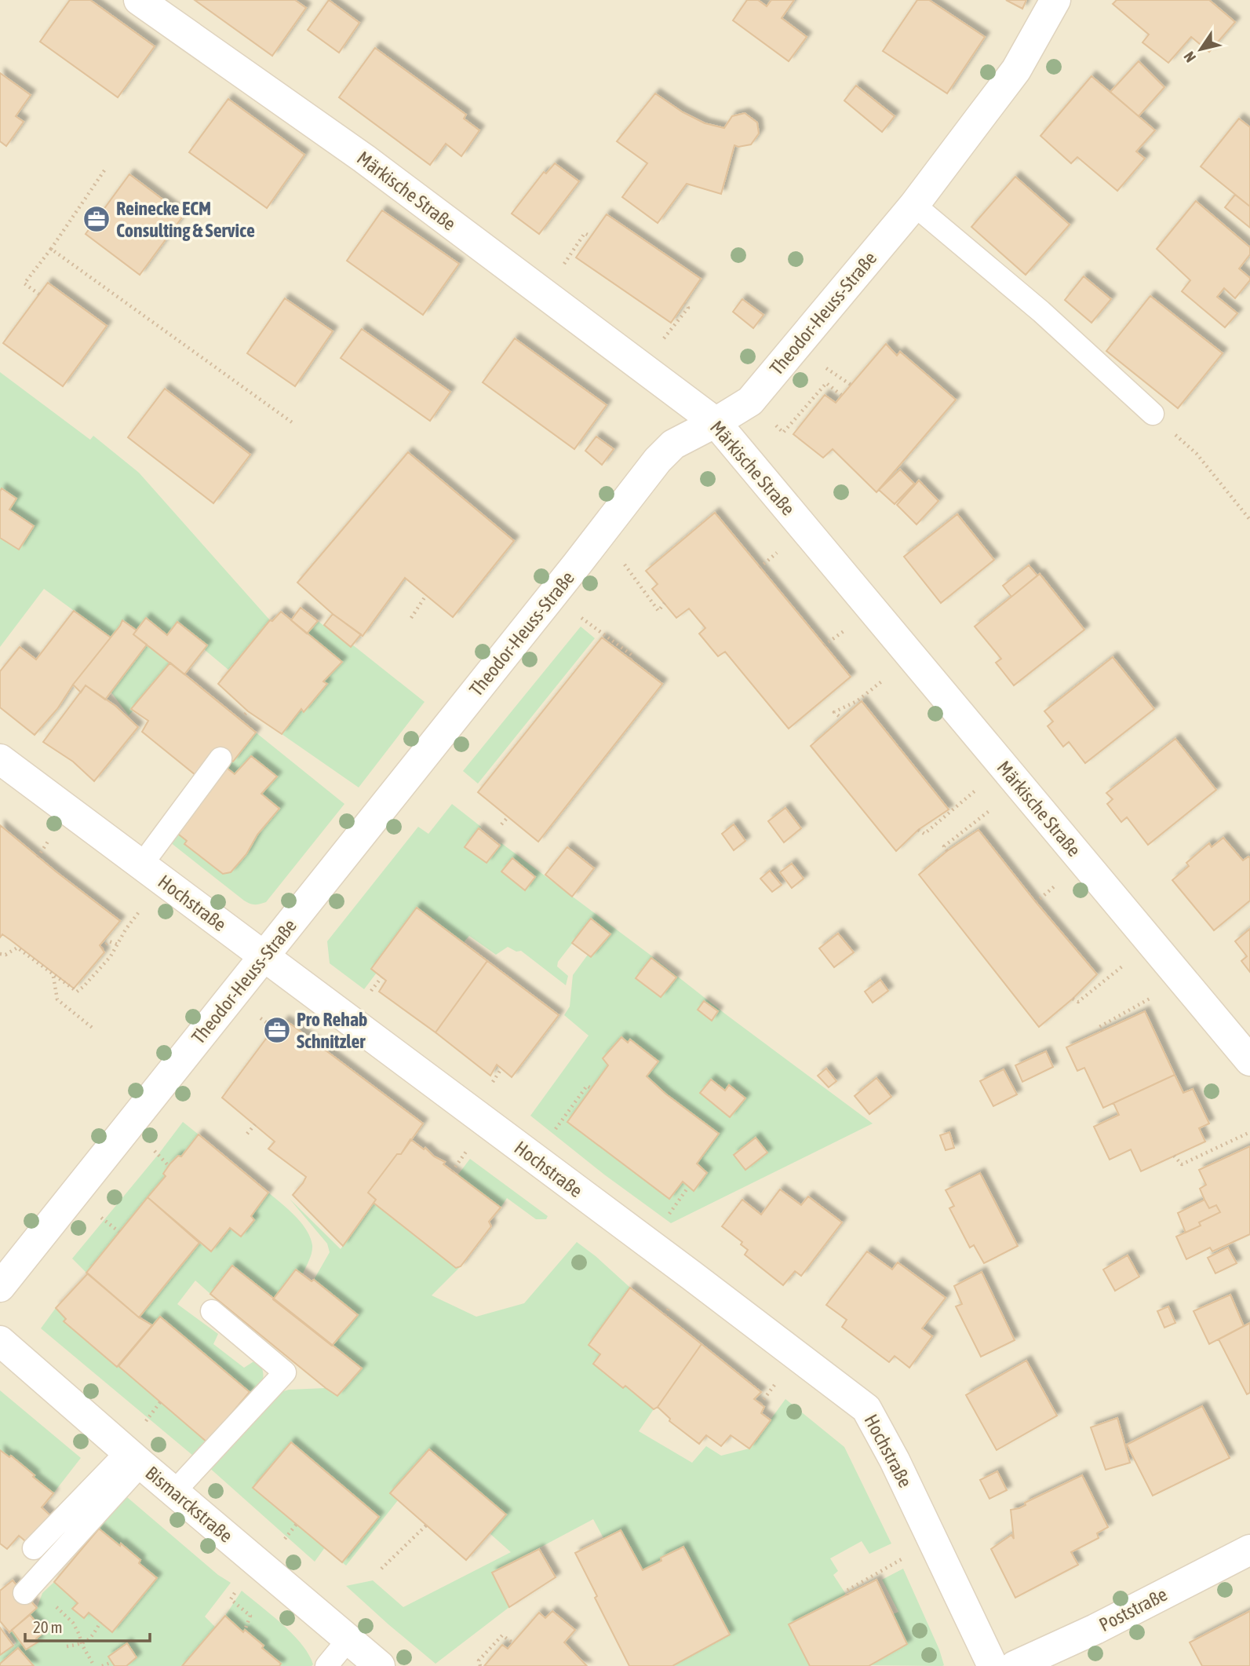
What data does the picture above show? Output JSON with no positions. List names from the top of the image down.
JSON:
{
  "streets": {
    "street": [
      "Märkische Straße",
      "Theodor-Heuss-Straße",
      "Hochstraße",
      "Bismarckstraße",
      "Poststraße"
    ]
  },
  "crossings": [
    ["Märkische Straße", "Theodor-Heuss-Straße"],
    ["Theodor-Heuss-Straße", "Hochstraße"]
  ],
  "places": {
    "office": ["Reinecke ECM Consulting & Service", "Pro Rehab Schnitzler"]
  },
  "scale_bar": "20 m",
  "north": "bottom left"
}
